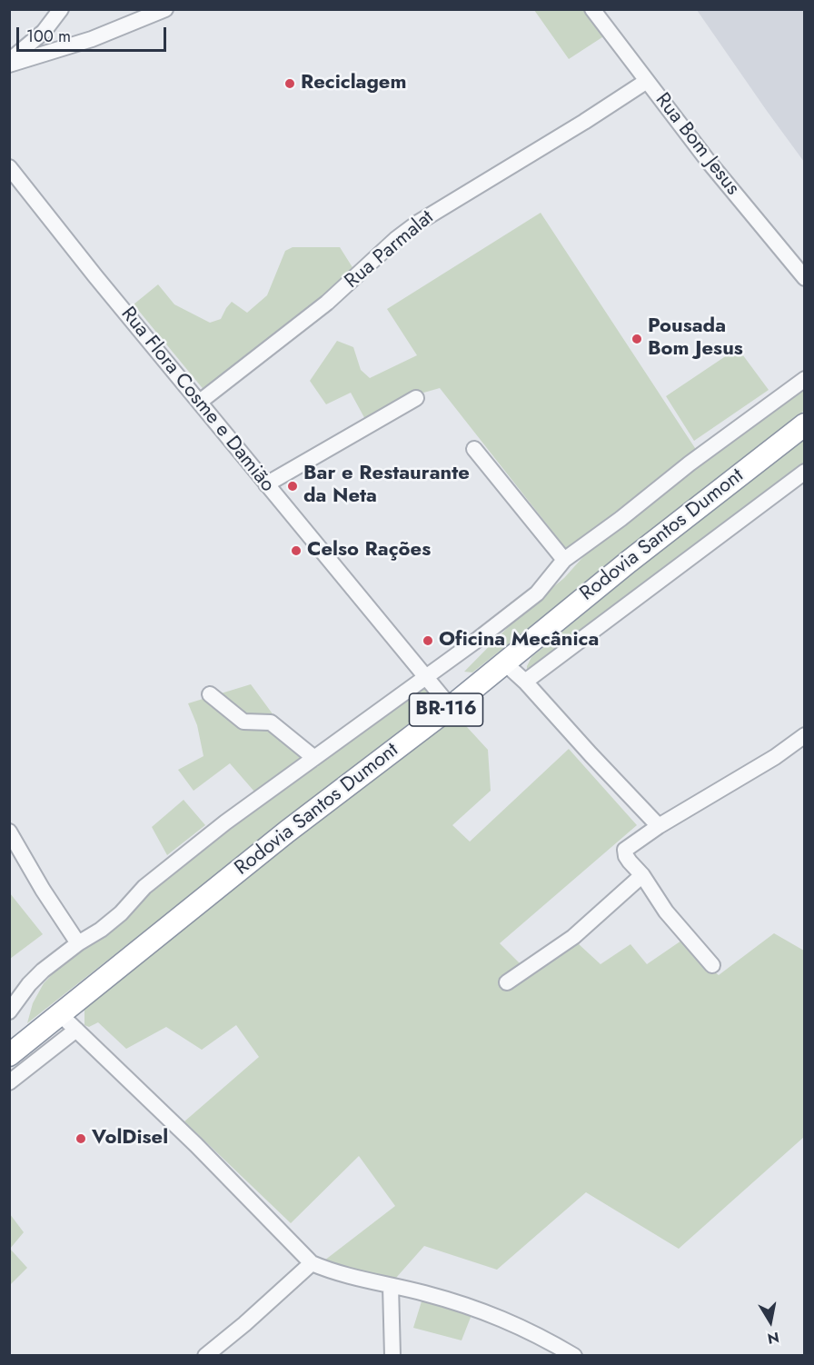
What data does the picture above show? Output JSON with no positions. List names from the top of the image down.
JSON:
{
  "streets": {
    "highway": ["Rodovia Santos Dumont", "BR-116"],
    "street": ["Rua Bom Jesus", "Rua Parmalat", "Rua Flora Cosme e Damião"]
  },
  "crossings": [
    ["Rua Bom Jesus", "Rua Parmalat"],
    ["Rua Parmalat", "Rua Flora Cosme e Damião"],
    ["Rua Flora Cosme e Damião", "Rodovia Santos Dumont"]
  ],
  "places": [
    "Reciclagem",
    "Pousada Bom Jesus",
    "Bar e Restaurante da Neta",
    "Celso Rações",
    "Oficina Mecânica",
    "VolDisel"
  ],
  "scale_bar": "100 m",
  "north": "bottom"
}
